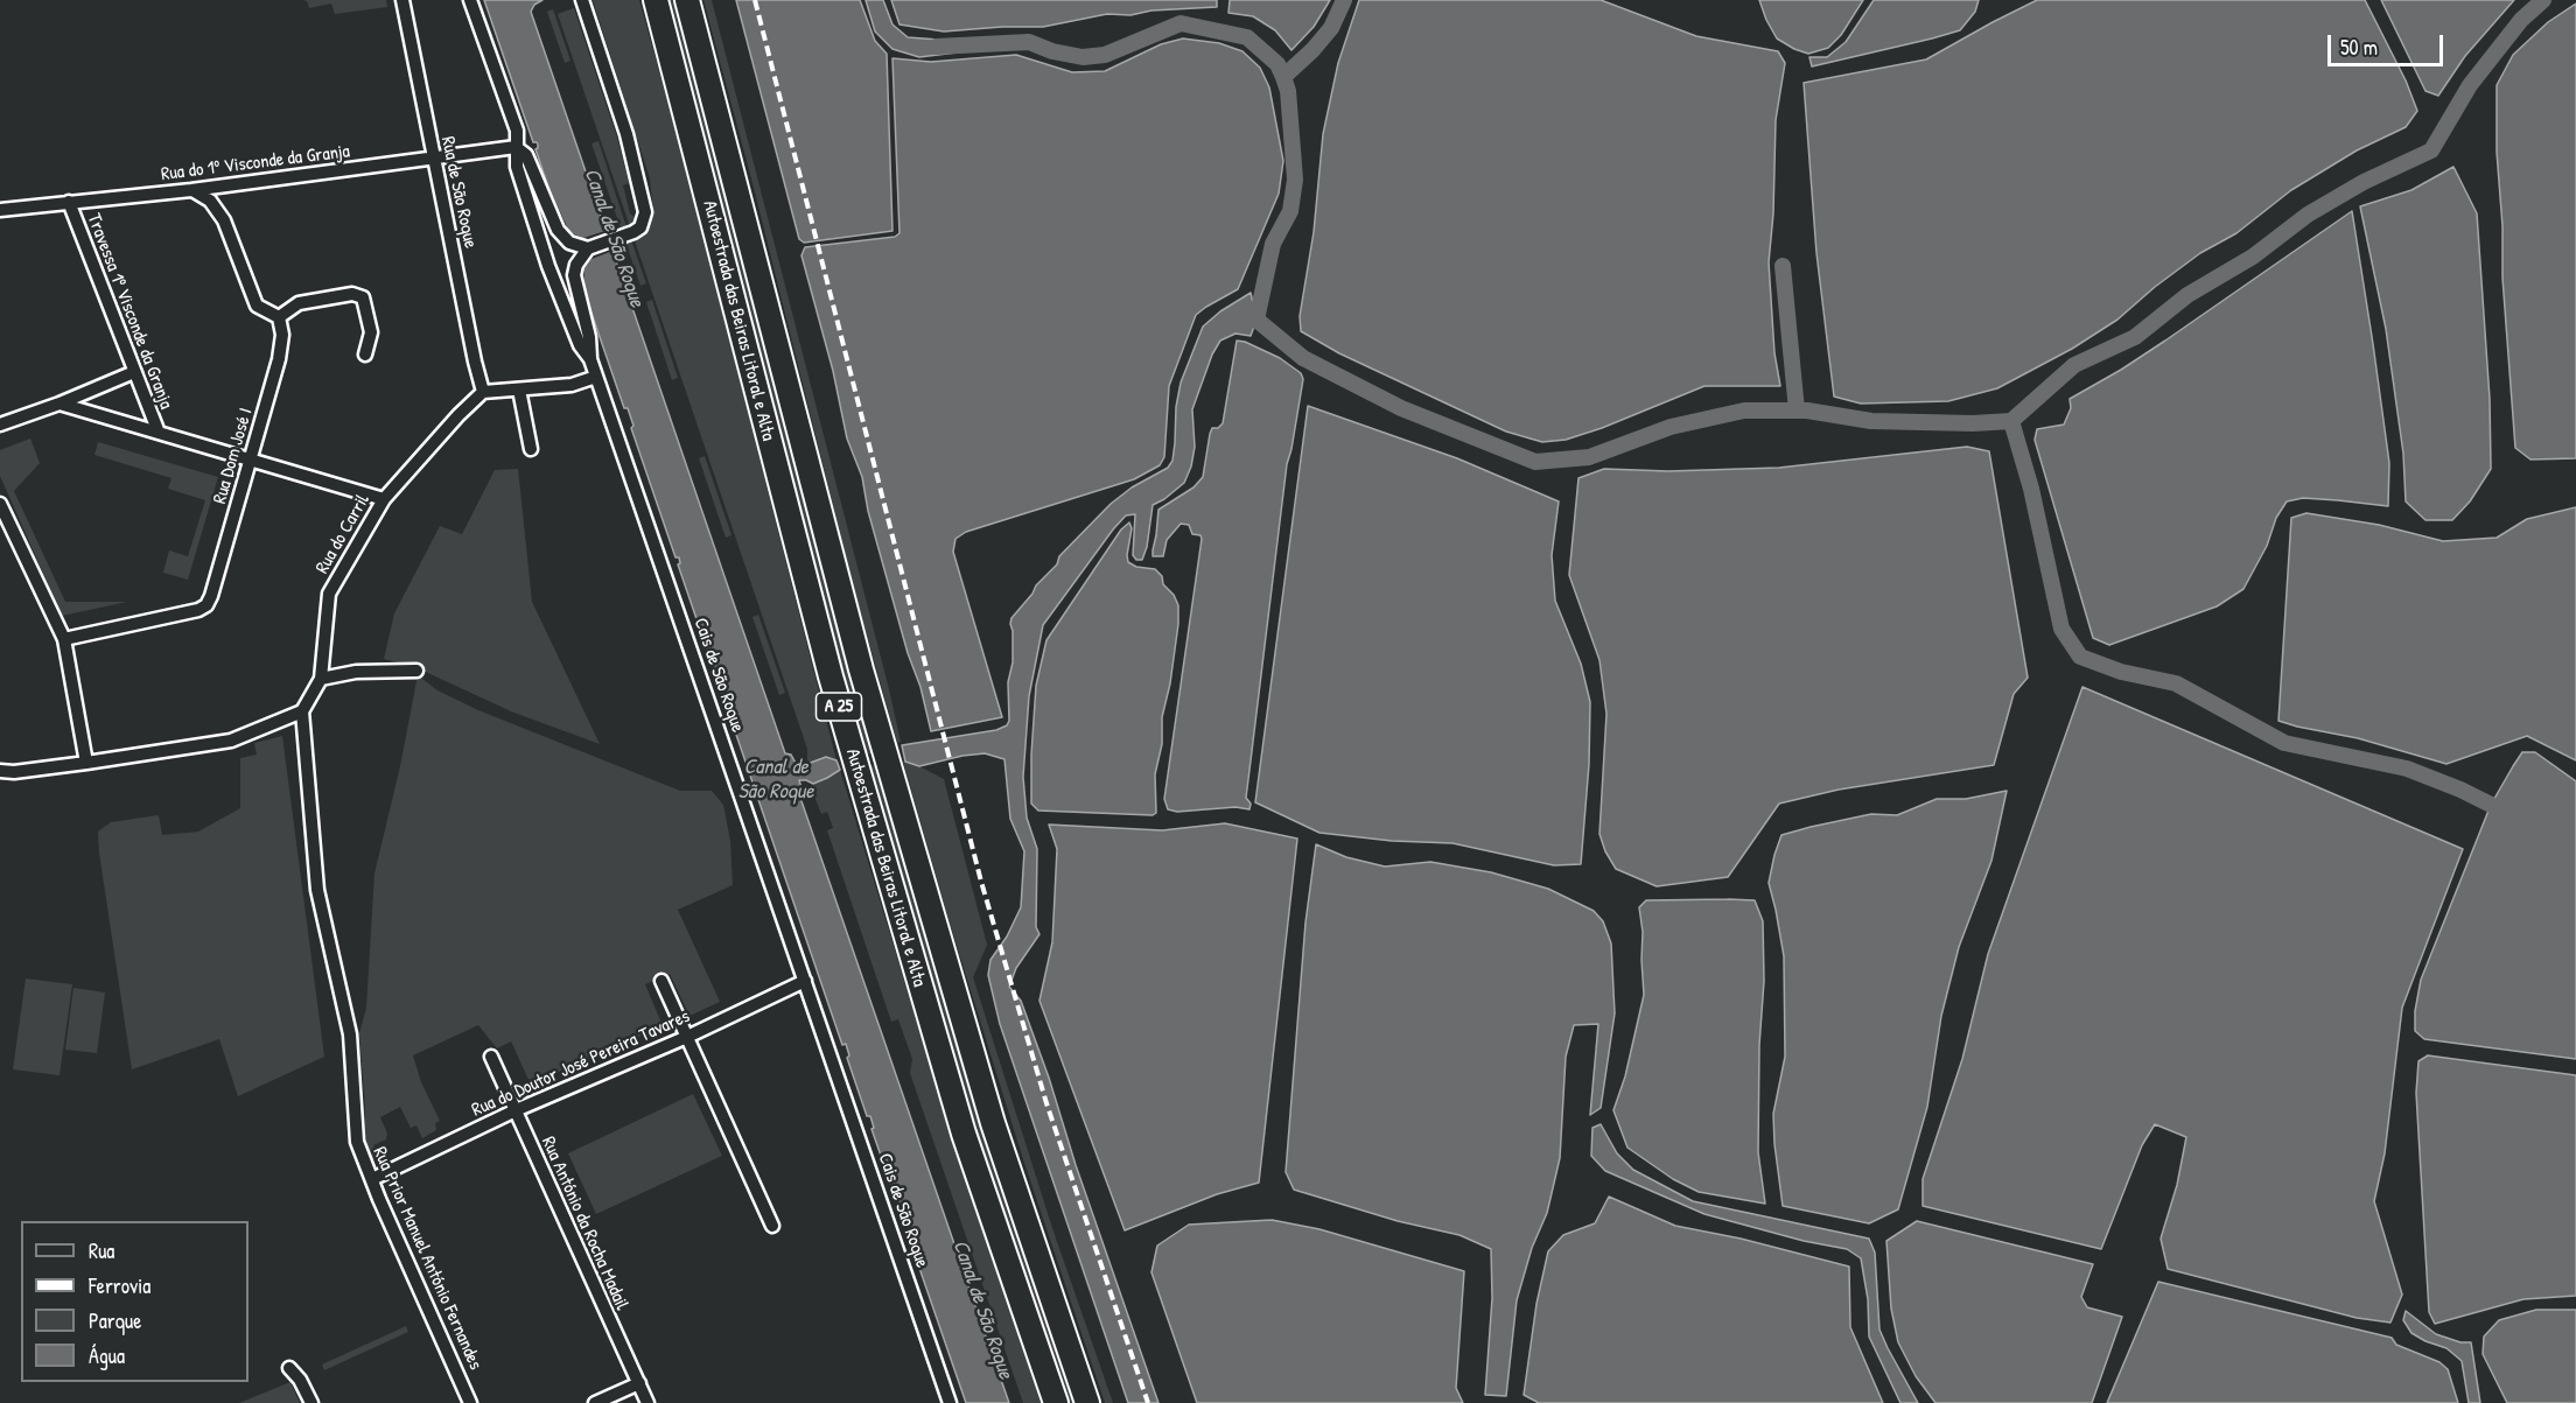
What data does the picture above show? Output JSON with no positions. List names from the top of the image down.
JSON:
{
  "streets": {
    "highway": ["Autoestrada das Beiras Litoral e Alta", "A 25"],
    "street": [
      "Rua do 1º Visconde da Granja",
      "Rua de São Roque",
      "Travessa 1º Visconde da Granja",
      "Rua Dom José I",
      "Rua do Carril",
      "Cais de São Roque",
      "Rua do Doutor José Pereira Tavares",
      "Rua António da Rocha Madail",
      "Rua Prior Manuel António Fernandes"
    ]
  },
  "crossings": [
    ["Rua do 1º Visconde da Granja", "Rua de São Roque"],
    ["Rua do 1º Visconde da Granja", "Travessa 1º Visconde da Granja"],
    ["Rua do 1º Visconde da Granja", "Cais de São Roque"],
    ["Rua de São Roque", "Rua do Carril"],
    ["Rua do Carril", "Rua Prior Manuel António Fernandes"],
    ["Cais de São Roque", "Rua do Doutor José Pereira Tavares"],
    ["Rua do Doutor José Pereira Tavares", "Rua António da Rocha Madail"],
    ["Rua do Doutor José Pereira Tavares", "Rua Prior Manuel António Fernandes"]
  ],
  "water": ["Canal de São Roque"],
  "legend": [
    "Rua",
    "Ferrovia",
    "Parque",
    "Água"
  ],
  "scale_bar": "50 m"
}
